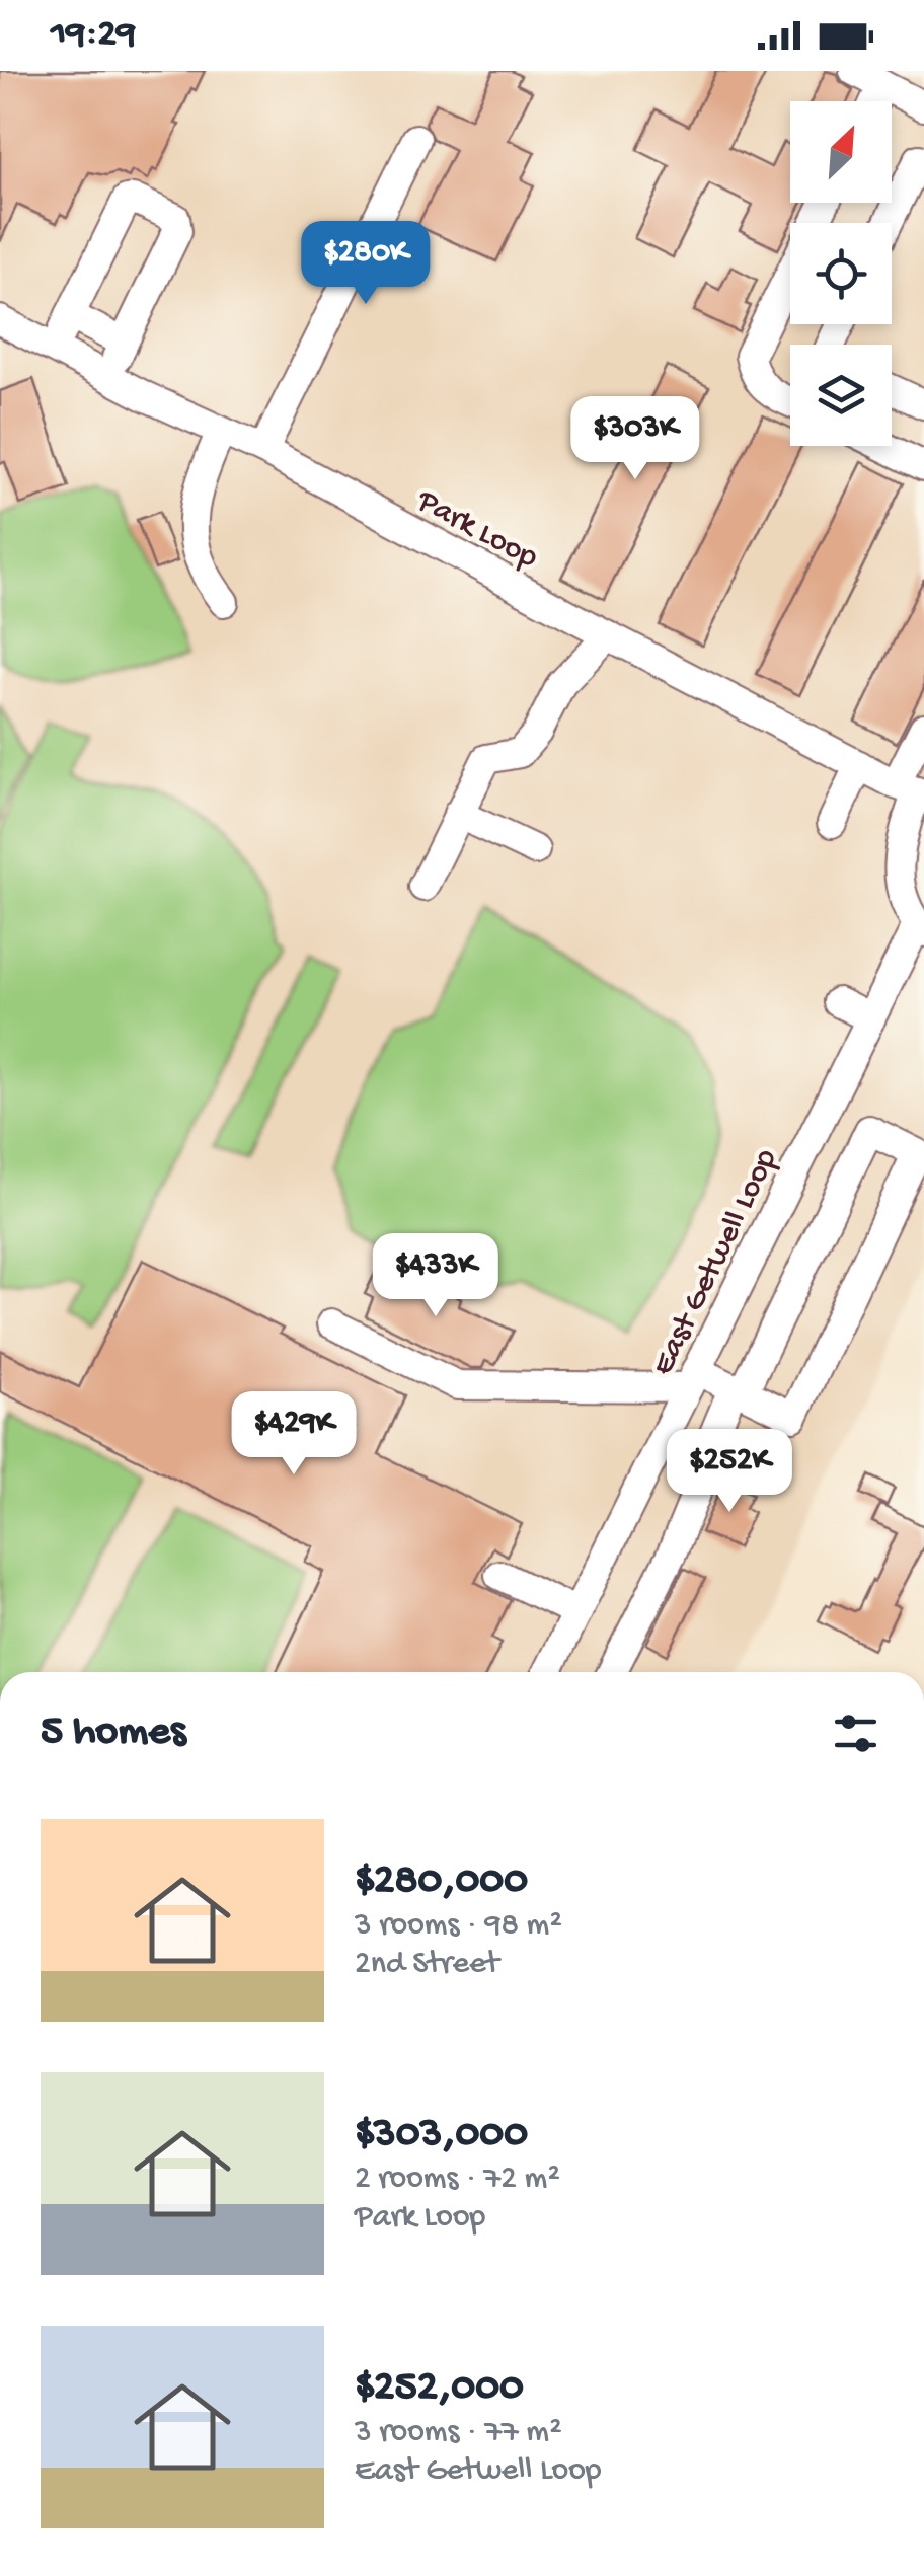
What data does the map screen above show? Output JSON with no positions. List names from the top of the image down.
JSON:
{
  "streets": {
    "street": ["Park Loop", "East Getwell Loop"]
  },
  "north": "top right",
  "page": {
    "status": "19:29",
    "price": [
      "$280K",
      "$303K",
      "$433K",
      "$429K",
      "$252K"
    ],
    "heading": "5 homes",
    "list": [
      {
        "name": "$280,000",
        "note": "3 rooms · 98 m² · 2nd Street"
      },
      {
        "name": "$303,000",
        "note": "2 rooms · 72 m² · Park Loop"
      },
      {
        "name": "$252,000",
        "note": "3 rooms · 77 m² · East Getwell Loop"
      }
    ]
  }
}
